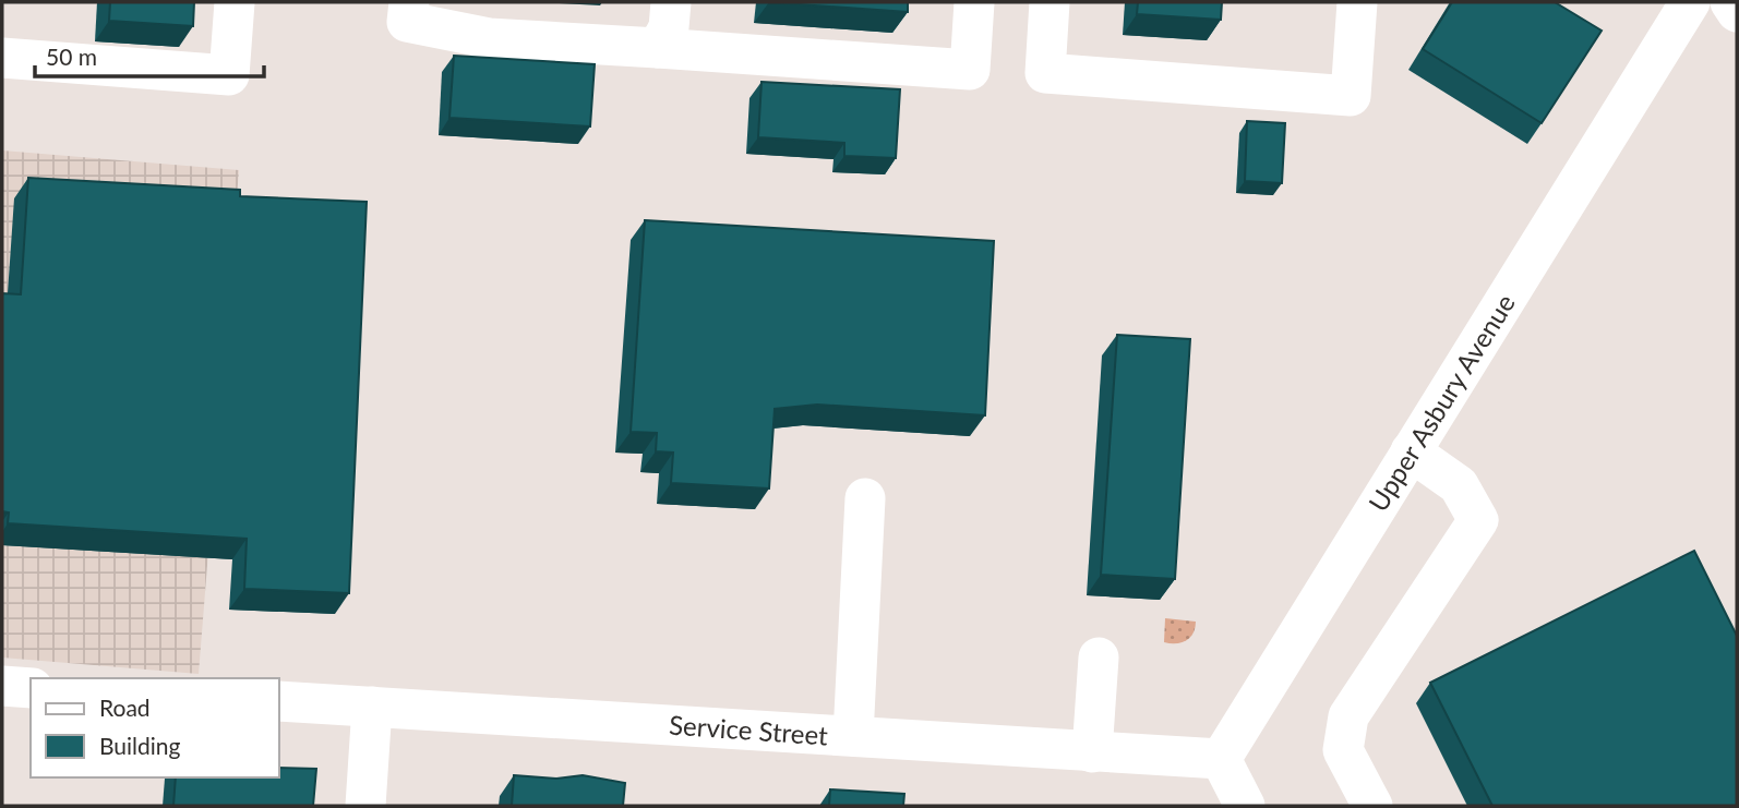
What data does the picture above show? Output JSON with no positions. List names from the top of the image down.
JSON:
{
  "streets": {
    "street": ["Upper Asbury Avenue", "Service Street"]
  },
  "crossings": [
    ["Upper Asbury Avenue", "Service Street"]
  ],
  "legend": ["Road", "Building"],
  "scale_bar": "50 m"
}
